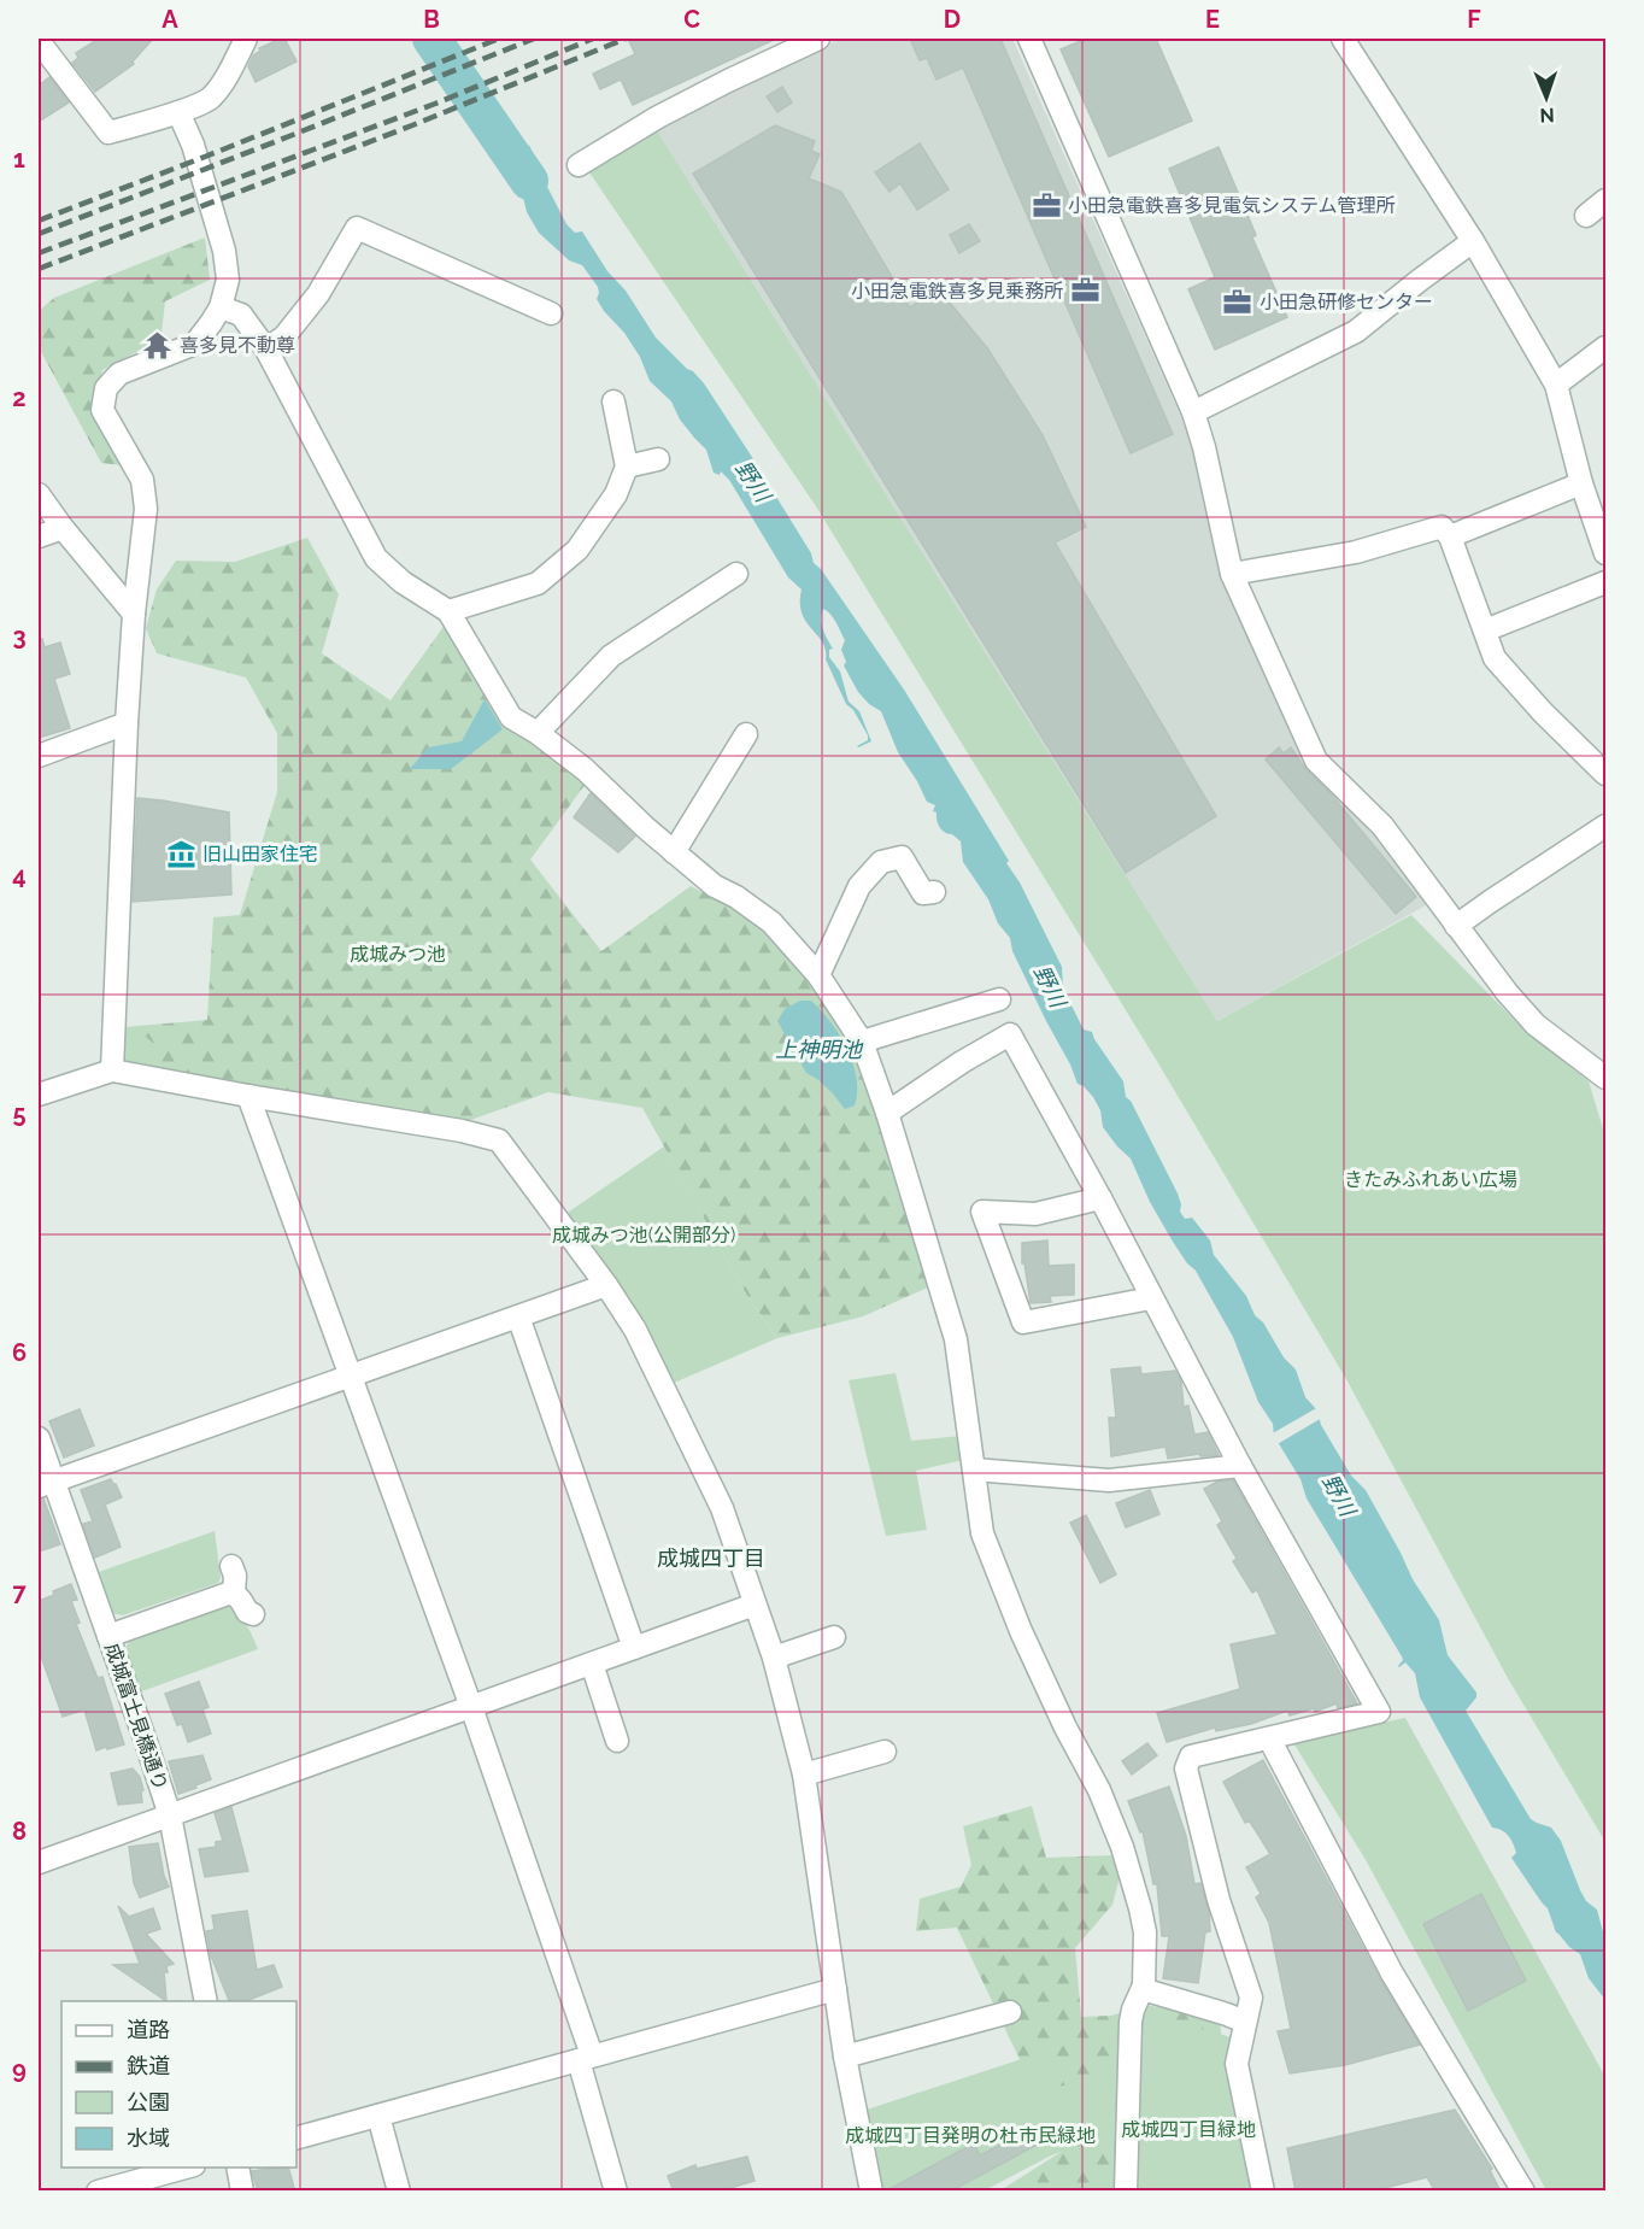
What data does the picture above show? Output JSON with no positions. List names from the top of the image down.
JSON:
{
  "streets": {
    "street": ["成城富士見橋通り"]
  },
  "districts": ["成城四丁目"],
  "water": ["野川", "上神明池"],
  "parks": [
    "成城みつ池",
    "きたみふれあい広場",
    "成城みつ池(公開部分)",
    "成城四丁目緑地",
    "成城四丁目発明の杜市民緑地"
  ],
  "places": {
    "office": ["小田急電鉄喜多見電気システム管理所", "小田急電鉄喜多見乗務所", "小田急研修センター"],
    "temple": ["喜多見不動尊"],
    "museum": ["旧山田家住宅"]
  },
  "legend": [
    "道路",
    "鉄道",
    "公園",
    "水域"
  ],
  "north": "bottom",
  "grid": {
    "columns": [
      "A",
      "B",
      "C",
      "D",
      "E",
      "F"
    ],
    "rows": [
      "1",
      "2",
      "3",
      "4",
      "5",
      "6",
      "7",
      "8",
      "9"
    ]
  }
}
